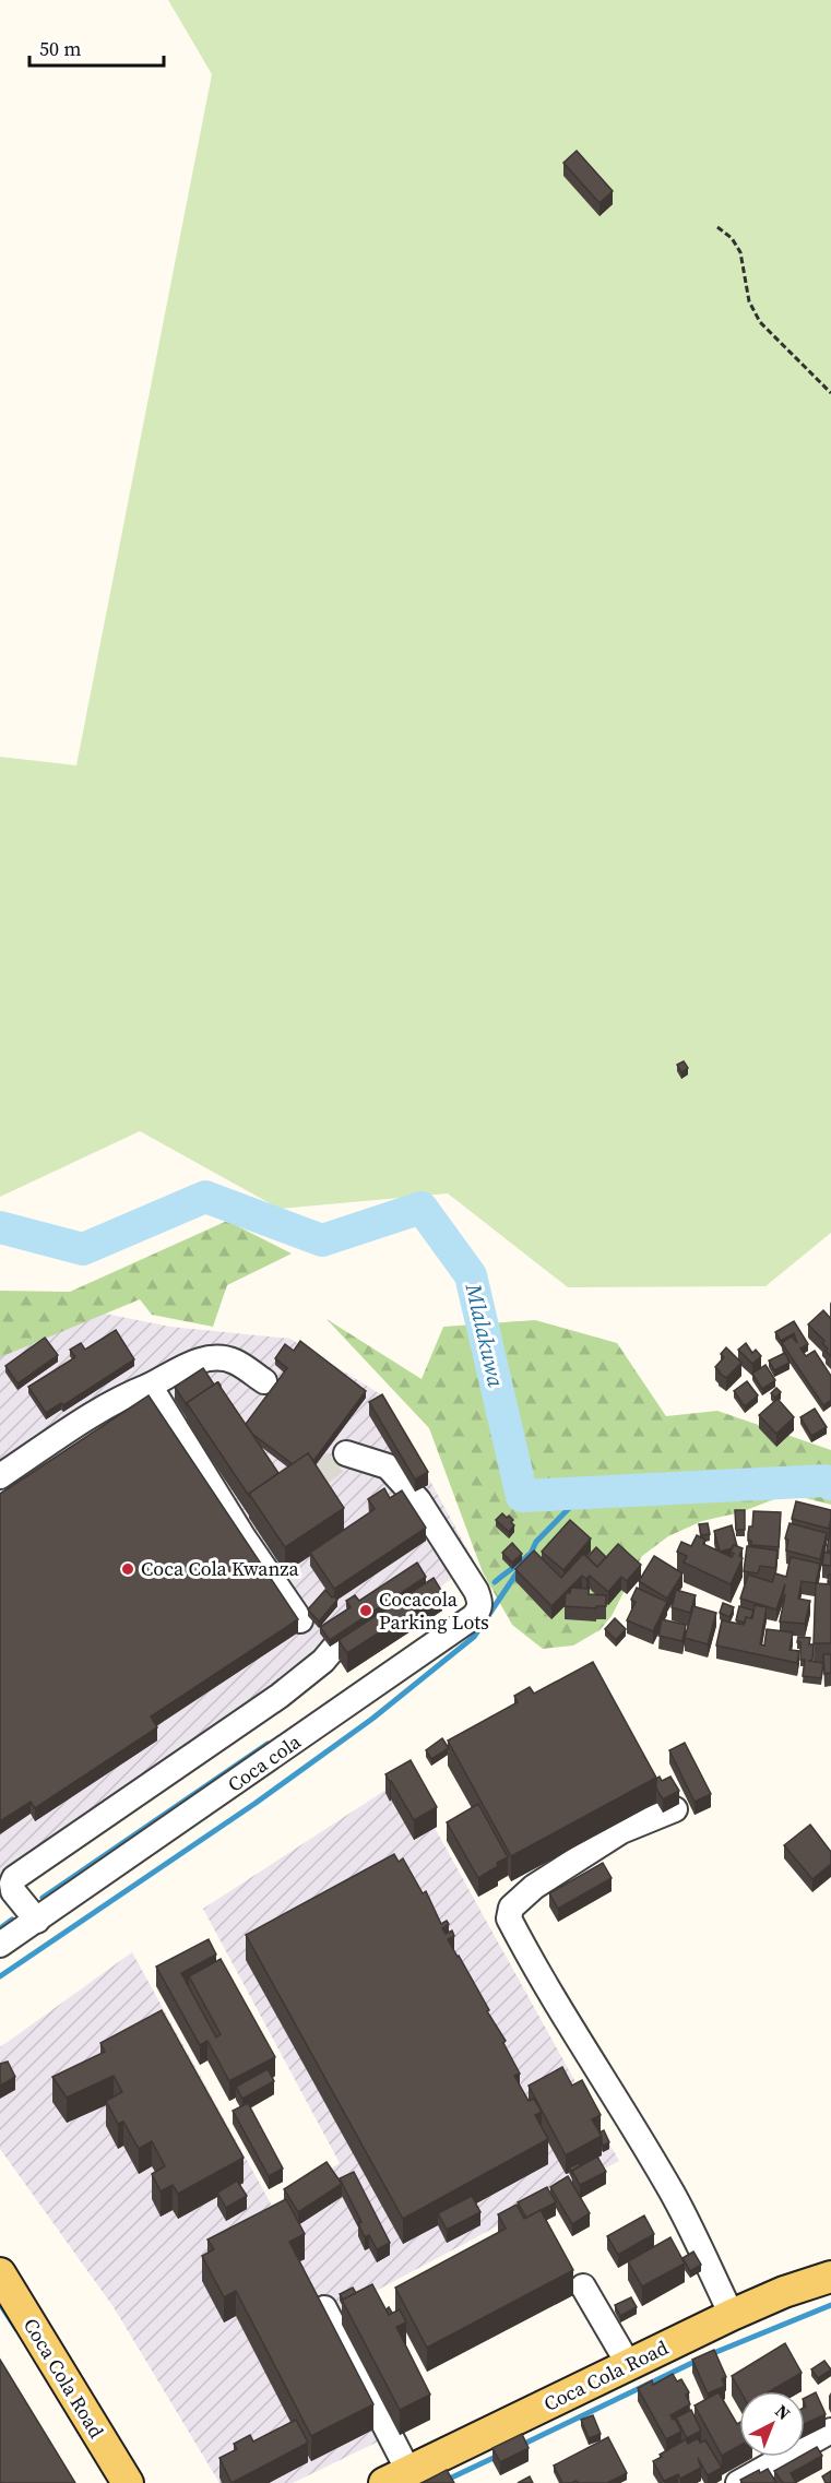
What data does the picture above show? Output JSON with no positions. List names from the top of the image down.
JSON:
{
  "streets": {
    "main road": ["Coca Cola Road"],
    "street": ["Coca cola"]
  },
  "water": ["Mlalakuwa"],
  "places": ["Coca Cola Kwanza", "Cocacola Parking Lots"],
  "scale_bar": "50 m",
  "north": "top right"
}
